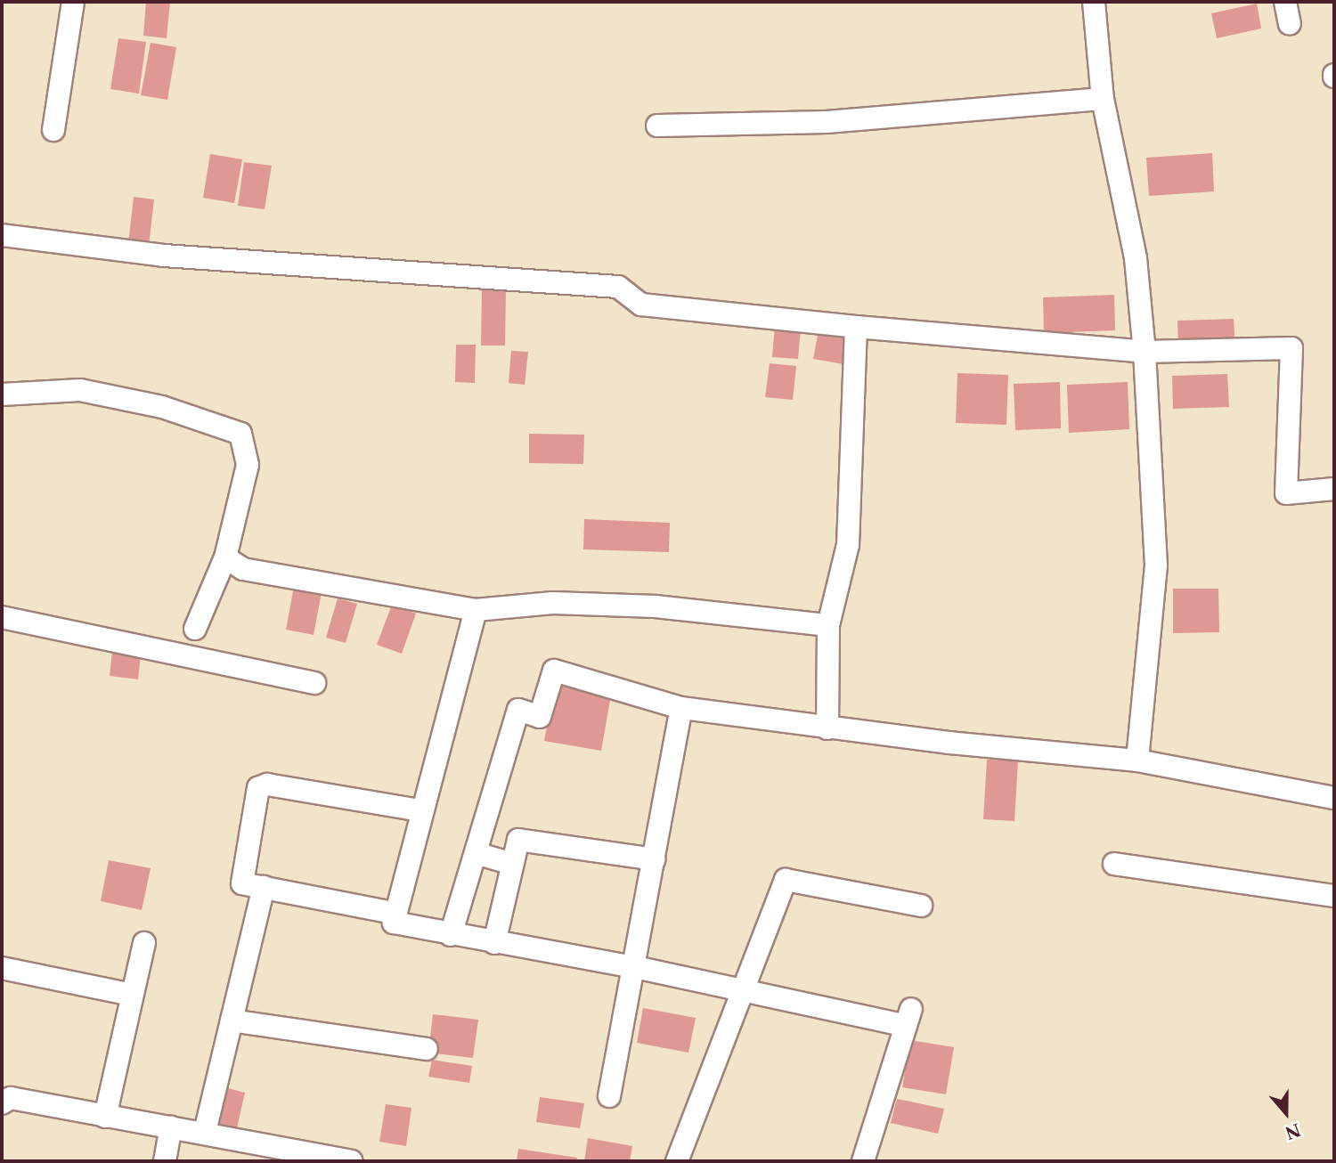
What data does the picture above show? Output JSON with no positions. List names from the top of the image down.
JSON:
{
  "north": "bottom"
}
